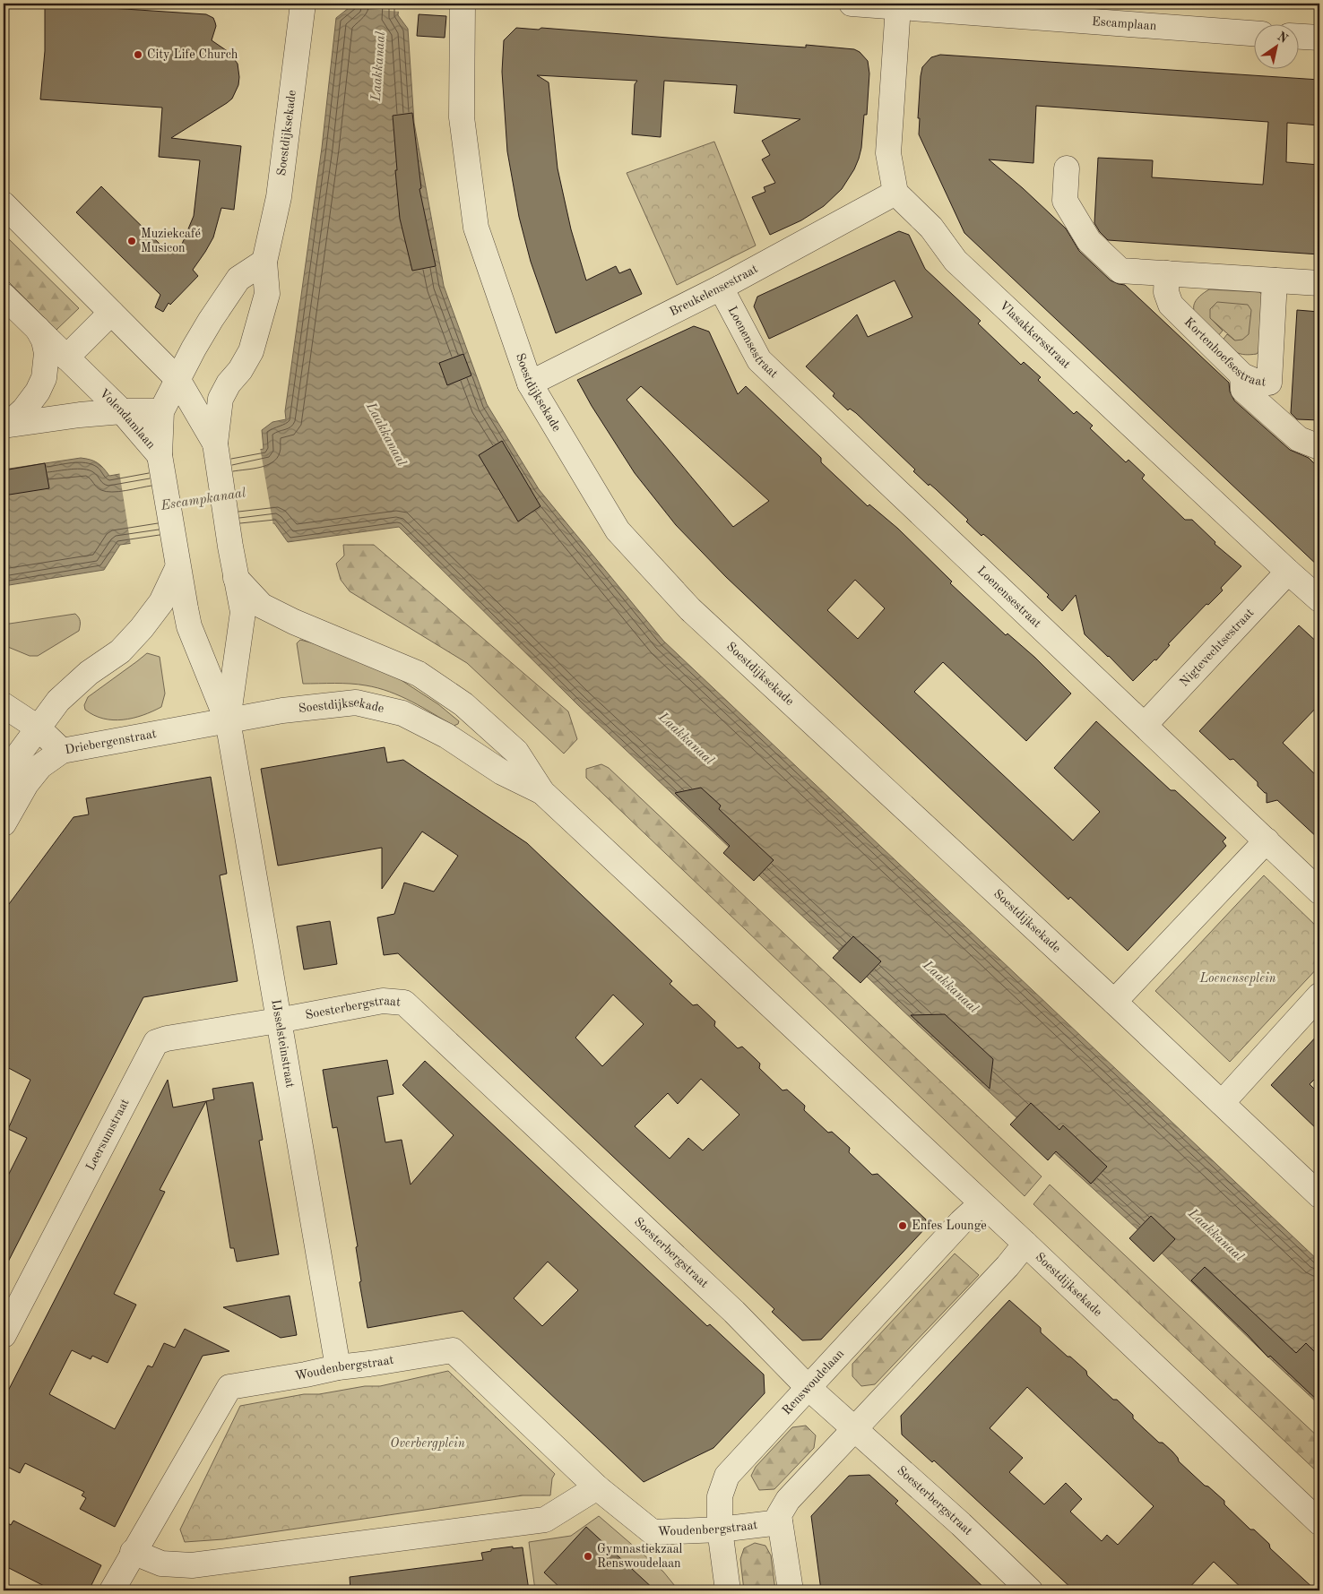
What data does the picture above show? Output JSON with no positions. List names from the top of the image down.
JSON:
{
  "streets": {
    "street": [
      "Escamplaan",
      "Soestdijksekade",
      "Breukelensestraat",
      "Vlasakkersstraat",
      "Loenensestraat",
      "Kortenhoefsestraat",
      "Volendamlaan",
      "Nigtevechtsestraat",
      "Driebergenstraat",
      "Soesterbergstraat",
      "IJsselsteinstraat",
      "Leersumstraat",
      "Woudenbergstraat",
      "Renswoudelaan"
    ]
  },
  "crossings": [
    ["Soestdijksekade", "Breukelensestraat"],
    ["Soestdijksekade", "Volendamlaan"],
    ["Soestdijksekade", "Driebergenstraat"],
    ["Soestdijksekade", "IJsselsteinstraat"],
    ["Soestdijksekade", "Renswoudelaan"],
    ["Breukelensestraat", "Vlasakkersstraat"],
    ["Breukelensestraat", "Loenensestraat"],
    ["Vlasakkersstraat", "Nigtevechtsestraat"],
    ["Loenensestraat", "Nigtevechtsestraat"],
    ["Driebergenstraat", "IJsselsteinstraat"],
    ["Soesterbergstraat", "IJsselsteinstraat"],
    ["Soesterbergstraat", "Leersumstraat"],
    ["Soesterbergstraat", "Renswoudelaan"],
    ["IJsselsteinstraat", "Leersumstraat"],
    ["IJsselsteinstraat", "Woudenbergstraat"],
    ["Woudenbergstraat", "Renswoudelaan"]
  ],
  "water": ["Laakkanaal", "Escampkanaal"],
  "parks": ["Loenenseplein", "Overbergplein"],
  "places": [
    "City Life Church",
    "Muziekcafé Musicon",
    "Enfes Lounge",
    "Gymnastiekzaal Renswoudelaan"
  ],
  "north": "top right"
}
